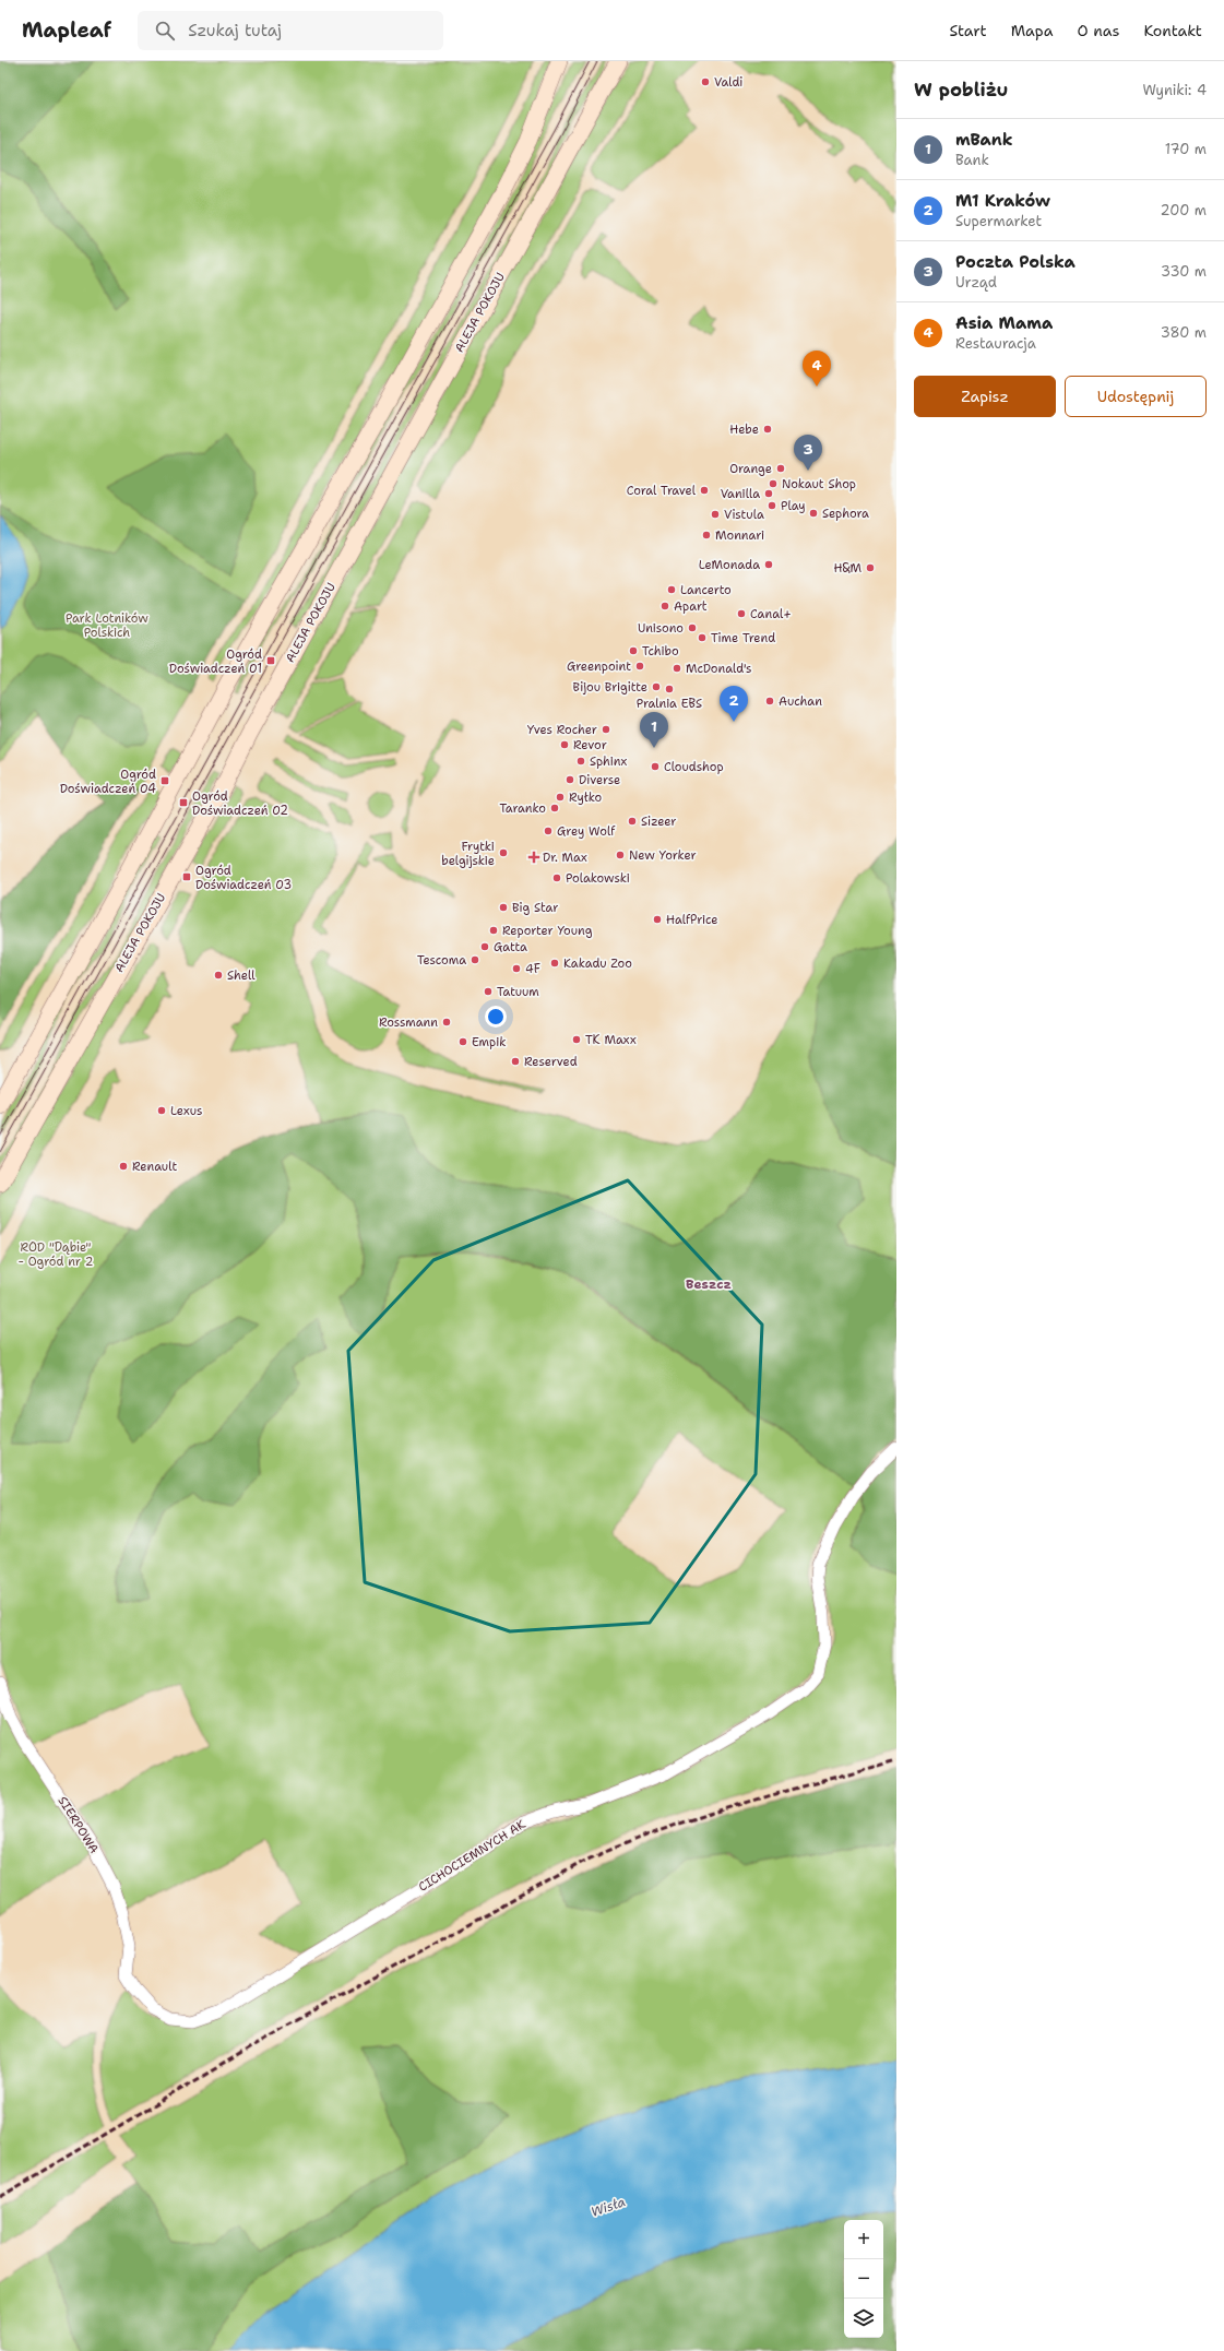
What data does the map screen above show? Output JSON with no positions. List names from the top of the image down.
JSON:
{
  "streets": {
    "main road": ["ALEJA POKOJU"],
    "street": ["SIERPOWA", "CICHOCIEMNYCH AK"]
  },
  "crossings": [
    ["SIERPOWA", "CICHOCIEMNYCH AK"]
  ],
  "districts": ["Beszcz"],
  "water": ["Wisła"],
  "parks": ["Park Lotników Polskich", "ROD \"Dąbie\" - Ogród nr 2"],
  "places": {
    "other": [
      "Valdi",
      "Hebe",
      "Orange",
      "Nokaut Shop",
      "Coral Travel",
      "Vanilla",
      "Play",
      "Sephora",
      "Vistula",
      "Monnari",
      "LeMonada",
      "H&M",
      "Lancerto",
      "Apart",
      "Canal+",
      "Unisono",
      "Time Trend",
      "Tchibo",
      "Greenpoint",
      "McDonald's",
      "Bijou Brigitte",
      "Pralnia EBS",
      "Auchan",
      "Yves Rocher",
      "Revor",
      "Sphinx",
      "Cloudshop",
      "Diverse",
      "Ryłko",
      "Taranko",
      "Sizeer",
      "Grey Wolf",
      "Frytki belgijskie",
      "New Yorker",
      "Polakowski",
      "Big Star",
      "HalfPrice",
      "Reporter Young",
      "Gatta",
      "Tescoma",
      "Kakadu Zoo",
      "4F",
      "Shell",
      "Tatuum",
      "Rossmann",
      "TK Maxx",
      "Empik",
      "Reserved",
      "Lexus",
      "Renault"
    ],
    "transit": [
      "Ogród Doświadczeń 01",
      "Ogród Doświadczeń 04",
      "Ogród Doświadczeń 02",
      "Ogród Doświadczeń 03"
    ],
    "health": ["Dr. Max"]
  },
  "page": {
    "header": "Mapleaf",
    "search": "Szukaj tutaj",
    "nav": [
      "Start",
      "Mapa",
      "O nas",
      "Kontakt"
    ],
    "heading": ["W pobliżu", "Wyniki: 4"],
    "list": [
      {
        "mark": "1",
        "name": "mBank",
        "note": "Bank",
        "value": "170 m"
      },
      {
        "mark": "2",
        "name": "M1 Kraków",
        "note": "Supermarket",
        "value": "200 m"
      },
      {
        "mark": "3",
        "name": "Poczta Polska",
        "note": "Urząd",
        "value": "330 m"
      },
      {
        "mark": "4",
        "name": "Asia Mama",
        "note": "Restauracja",
        "value": "380 m"
      }
    ],
    "pins": [
      "4",
      "3",
      "2",
      "1"
    ],
    "buttons": ["Zapisz", "Udostępnij"],
    "map_buttons": ["+", "−"]
  }
}
